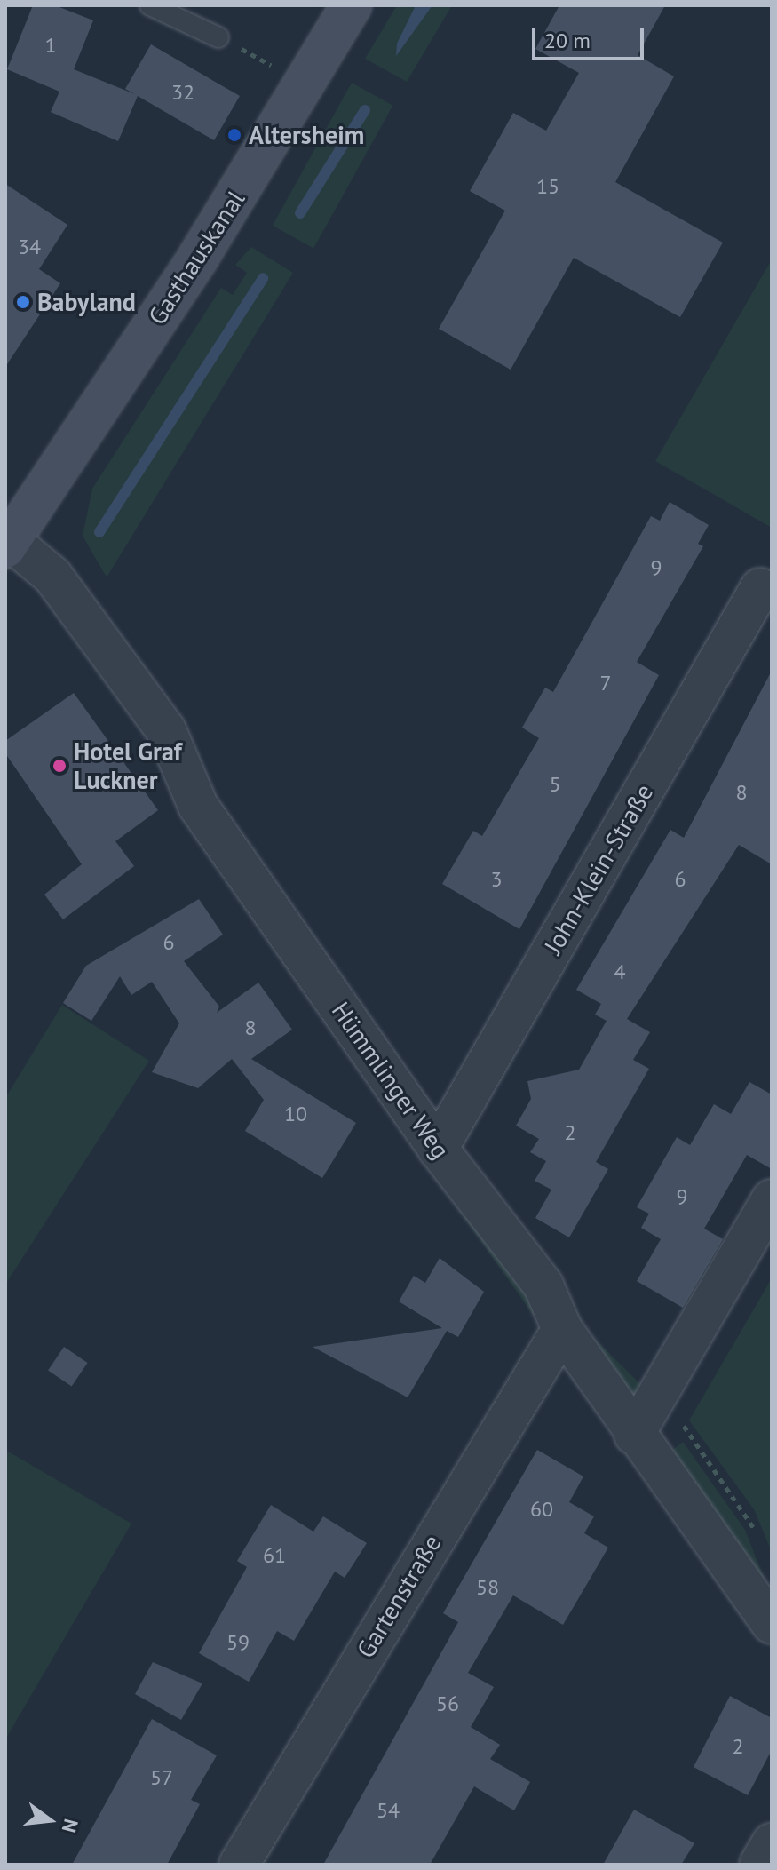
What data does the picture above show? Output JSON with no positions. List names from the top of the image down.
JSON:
{
  "streets": {
    "street": [
      "Gasthauskanal",
      "John-Klein-Straße",
      "Hümmlinger Weg",
      "Gartenstraße"
    ]
  },
  "crossings": [
    ["Gasthauskanal", "Hümmlinger Weg"],
    ["John-Klein-Straße", "Hümmlinger Weg"],
    ["Hümmlinger Weg", "Gartenstraße"]
  ],
  "places": ["Altersheim", "Babyland", "Hotel Graf Luckner"],
  "house_numbers": [
    "1",
    "32",
    "15",
    "34",
    "9",
    "7",
    "5",
    "8",
    "3",
    "6",
    "6",
    "4",
    "8",
    "10",
    "2",
    "9",
    "60",
    "61",
    "58",
    "59",
    "56",
    "2",
    "57",
    "54"
  ],
  "scale_bar": "20 m",
  "north": "right"
}
